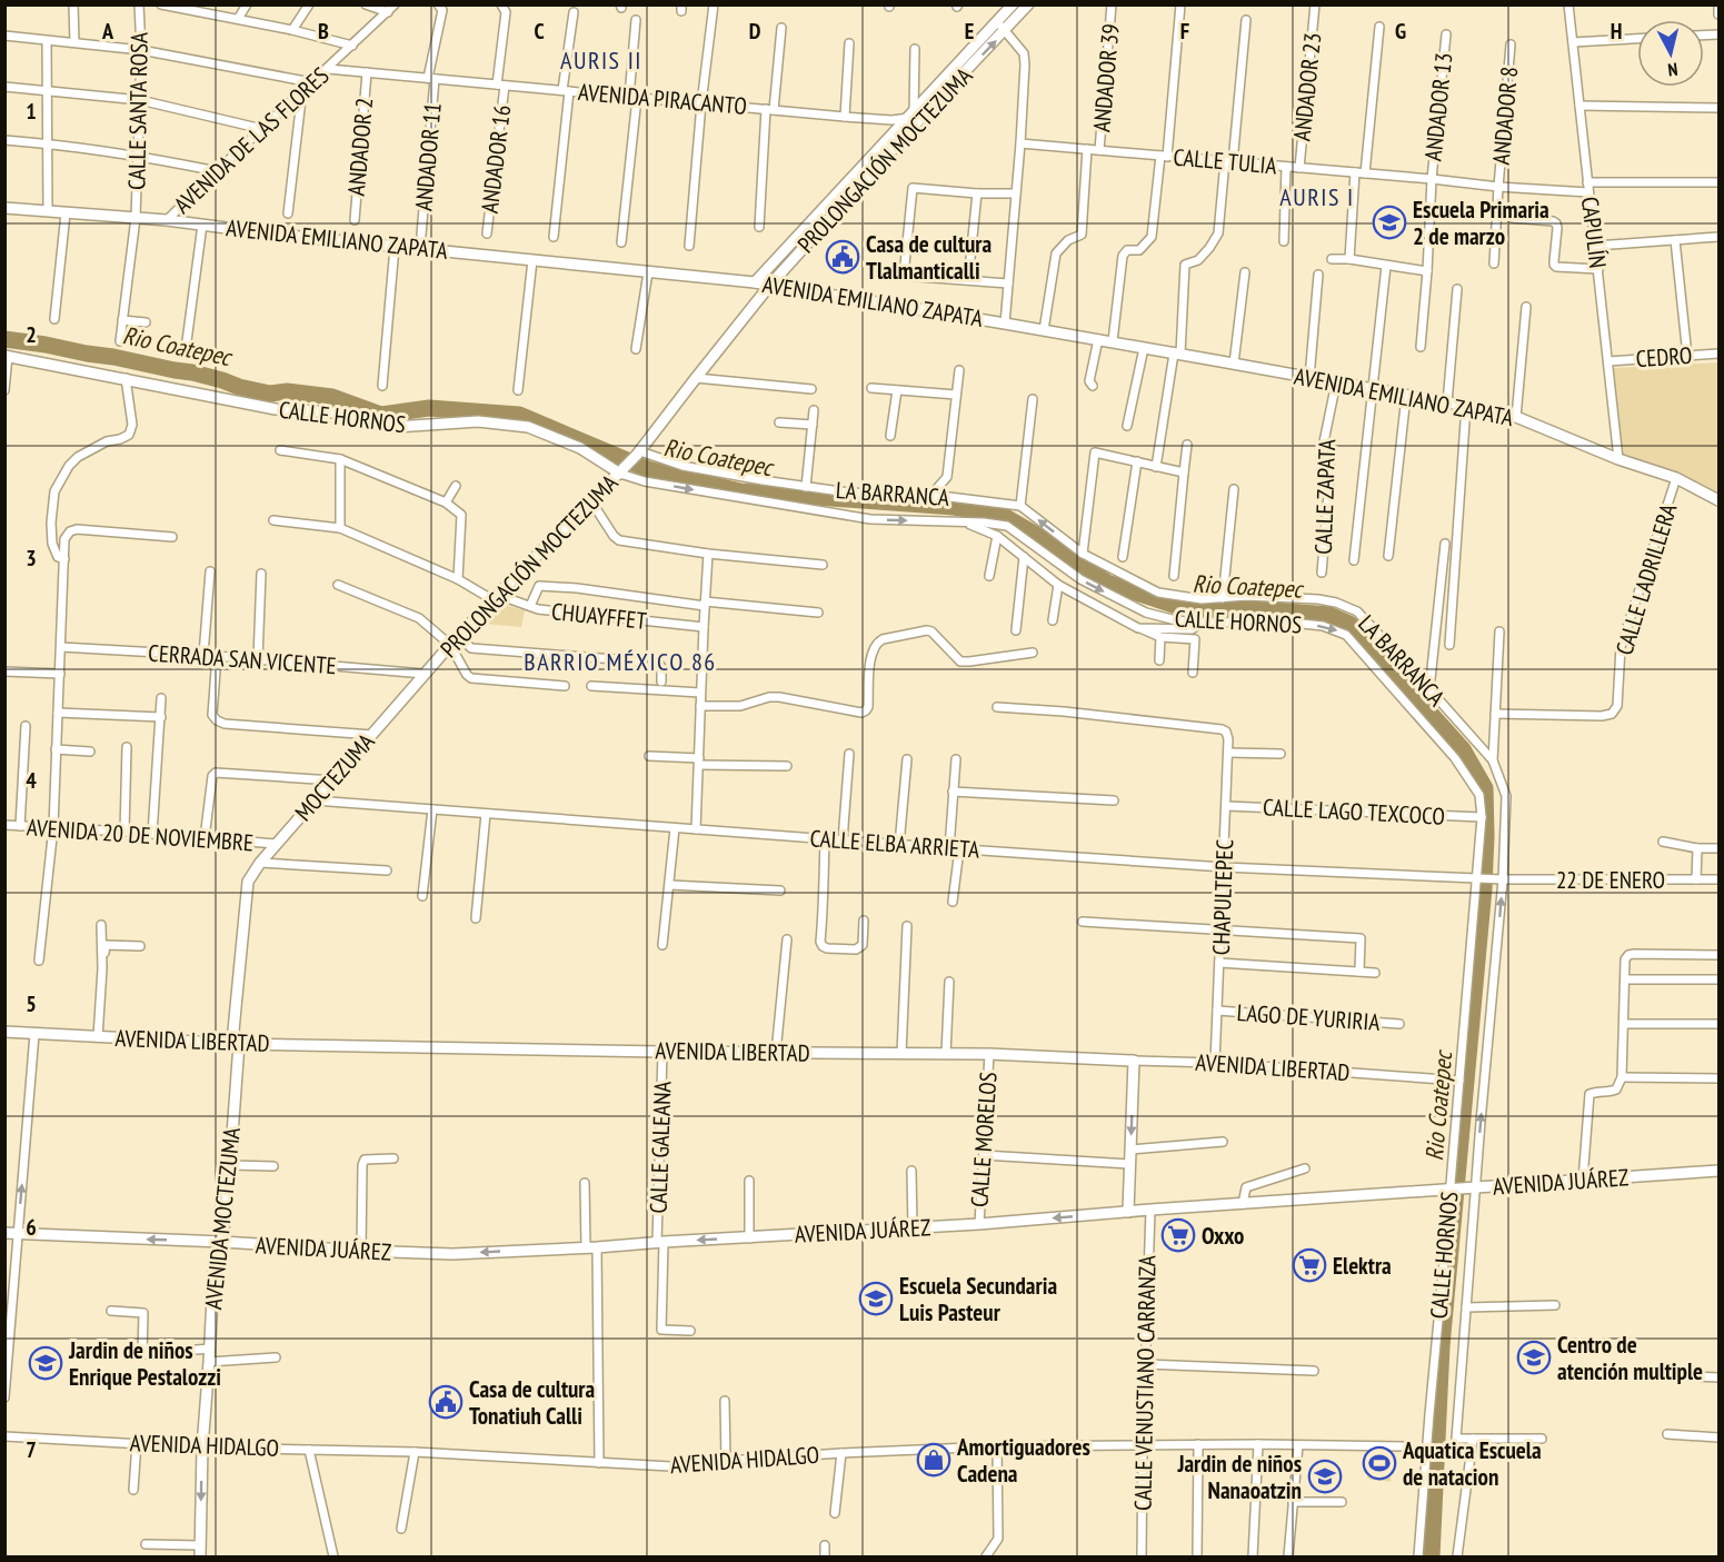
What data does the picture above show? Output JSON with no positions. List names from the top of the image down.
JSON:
{
  "streets": {
    "street": [
      "ANDADOR 39",
      "ANDADOR 23",
      "AVENIDA PIRACANTO",
      "ANDADOR 13",
      "CALLE SANTA ROSA",
      "ANDADOR 8",
      "AVENIDA DE LAS FLORES",
      "ANDADOR 2",
      "ANDADOR 11",
      "ANDADOR 16",
      "PROLONGACIÓN MOCTEZUMA",
      "CALLE TULIA",
      "CAPULÍN",
      "AVENIDA EMILIANO ZAPATA",
      "CEDRO",
      "CALLE HORNOS",
      "LA BARRANCA",
      "CALLE ZAPATA",
      "CALLE LADRILLERA",
      "CHUAYFFET",
      "CERRADA SAN VICENTE",
      "MOCTEZUMA",
      "CALLE LAGO TEXCOCO",
      "AVENIDA 20 DE NOVIEMBRE",
      "CALLE ELBA ARRIETA",
      "22 DE ENERO",
      "CHAPULTEPEC",
      "LAGO DE YURIRIA",
      "AVENIDA LIBERTAD",
      "CALLE MORELOS",
      "CALLE GALEANA",
      "AVENIDA JUÁREZ",
      "AVENIDA MOCTEZUMA",
      "CALLE VENUSTIANO CARRANZA",
      "AVENIDA HIDALGO"
    ]
  },
  "crossings": [
    ["ANDADOR 39", "CALLE TULIA"],
    ["ANDADOR 39", "AVENIDA EMILIANO ZAPATA"],
    ["ANDADOR 23", "CALLE TULIA"],
    ["AVENIDA PIRACANTO", "AVENIDA DE LAS FLORES"],
    ["AVENIDA PIRACANTO", "ANDADOR 2"],
    ["AVENIDA PIRACANTO", "ANDADOR 11"],
    ["AVENIDA PIRACANTO", "ANDADOR 16"],
    ["AVENIDA PIRACANTO", "PROLONGACIÓN MOCTEZUMA"],
    ["ANDADOR 13", "CALLE TULIA"],
    ["CALLE SANTA ROSA", "AVENIDA EMILIANO ZAPATA"],
    ["ANDADOR 8", "CALLE TULIA"],
    ["AVENIDA DE LAS FLORES", "AVENIDA EMILIANO ZAPATA"],
    ["PROLONGACIÓN MOCTEZUMA", "AVENIDA EMILIANO ZAPATA"],
    ["PROLONGACIÓN MOCTEZUMA", "CALLE HORNOS"],
    ["PROLONGACIÓN MOCTEZUMA", "LA BARRANCA"],
    ["PROLONGACIÓN MOCTEZUMA", "CHUAYFFET"],
    ["PROLONGACIÓN MOCTEZUMA", "CERRADA SAN VICENTE"],
    ["PROLONGACIÓN MOCTEZUMA", "MOCTEZUMA"],
    ["CALLE TULIA", "CAPULÍN"],
    ["CAPULÍN", "AVENIDA EMILIANO ZAPATA"],
    ["CAPULÍN", "CEDRO"],
    ["AVENIDA EMILIANO ZAPATA", "CALLE ZAPATA"],
    ["AVENIDA EMILIANO ZAPATA", "CALLE LADRILLERA"],
    ["CALLE HORNOS", "CALLE LAGO TEXCOCO"],
    ["CALLE HORNOS", "CALLE ELBA ARRIETA"],
    ["CALLE HORNOS", "22 DE ENERO"],
    ["CALLE HORNOS", "AVENIDA LIBERTAD"],
    ["CALLE HORNOS", "AVENIDA JUÁREZ"],
    ["LA BARRANCA", "22 DE ENERO"],
    ["LA BARRANCA", "AVENIDA JUÁREZ"],
    ["CERRADA SAN VICENTE", "MOCTEZUMA"],
    ["MOCTEZUMA", "AVENIDA 20 DE NOVIEMBRE"],
    ["MOCTEZUMA", "CALLE ELBA ARRIETA"],
    ["MOCTEZUMA", "AVENIDA MOCTEZUMA"],
    ["CALLE LAGO TEXCOCO", "CHAPULTEPEC"],
    ["CALLE ELBA ARRIETA", "22 DE ENERO"],
    ["CALLE ELBA ARRIETA", "CHAPULTEPEC"],
    ["CHAPULTEPEC", "LAGO DE YURIRIA"],
    ["CHAPULTEPEC", "AVENIDA LIBERTAD"],
    ["AVENIDA LIBERTAD", "CALLE MORELOS"],
    ["AVENIDA LIBERTAD", "CALLE GALEANA"],
    ["AVENIDA LIBERTAD", "AVENIDA MOCTEZUMA"],
    ["CALLE MORELOS", "AVENIDA JUÁREZ"],
    ["CALLE GALEANA", "AVENIDA JUÁREZ"],
    ["AVENIDA JUÁREZ", "AVENIDA MOCTEZUMA"],
    ["AVENIDA JUÁREZ", "CALLE VENUSTIANO CARRANZA"],
    ["AVENIDA MOCTEZUMA", "AVENIDA HIDALGO"],
    ["CALLE VENUSTIANO CARRANZA", "AVENIDA HIDALGO"]
  ],
  "one_way": ["AVENIDA JUÁREZ"],
  "districts": ["AURIS II", "AURIS I", "BARRIO MÉXICO 86"],
  "water": ["Rio Coatepec"],
  "places": {
    "school or university": [
      "Escuela Primaria 2 de marzo",
      "Escuela Secundaria Luis Pasteur",
      "Centro de atención multiple",
      "Jardin de niños Enrique Pestalozzi",
      "Jardin de niños Nanaoatzin"
    ],
    "public building": ["Casa de cultura Tlalmanticalli", "Casa de cultura Tonatiuh Calli"],
    "supermarket": ["Oxxo", "Elektra"],
    "shop": ["Amortiguadores Cadena"],
    "sports": ["Aquatica Escuela de natacion"]
  },
  "north": "bottom",
  "grid": {
    "columns": [
      "A",
      "B",
      "C",
      "D",
      "E",
      "F",
      "G",
      "H"
    ],
    "rows": [
      "1",
      "2",
      "3",
      "4",
      "5",
      "6",
      "7"
    ]
  }
}
